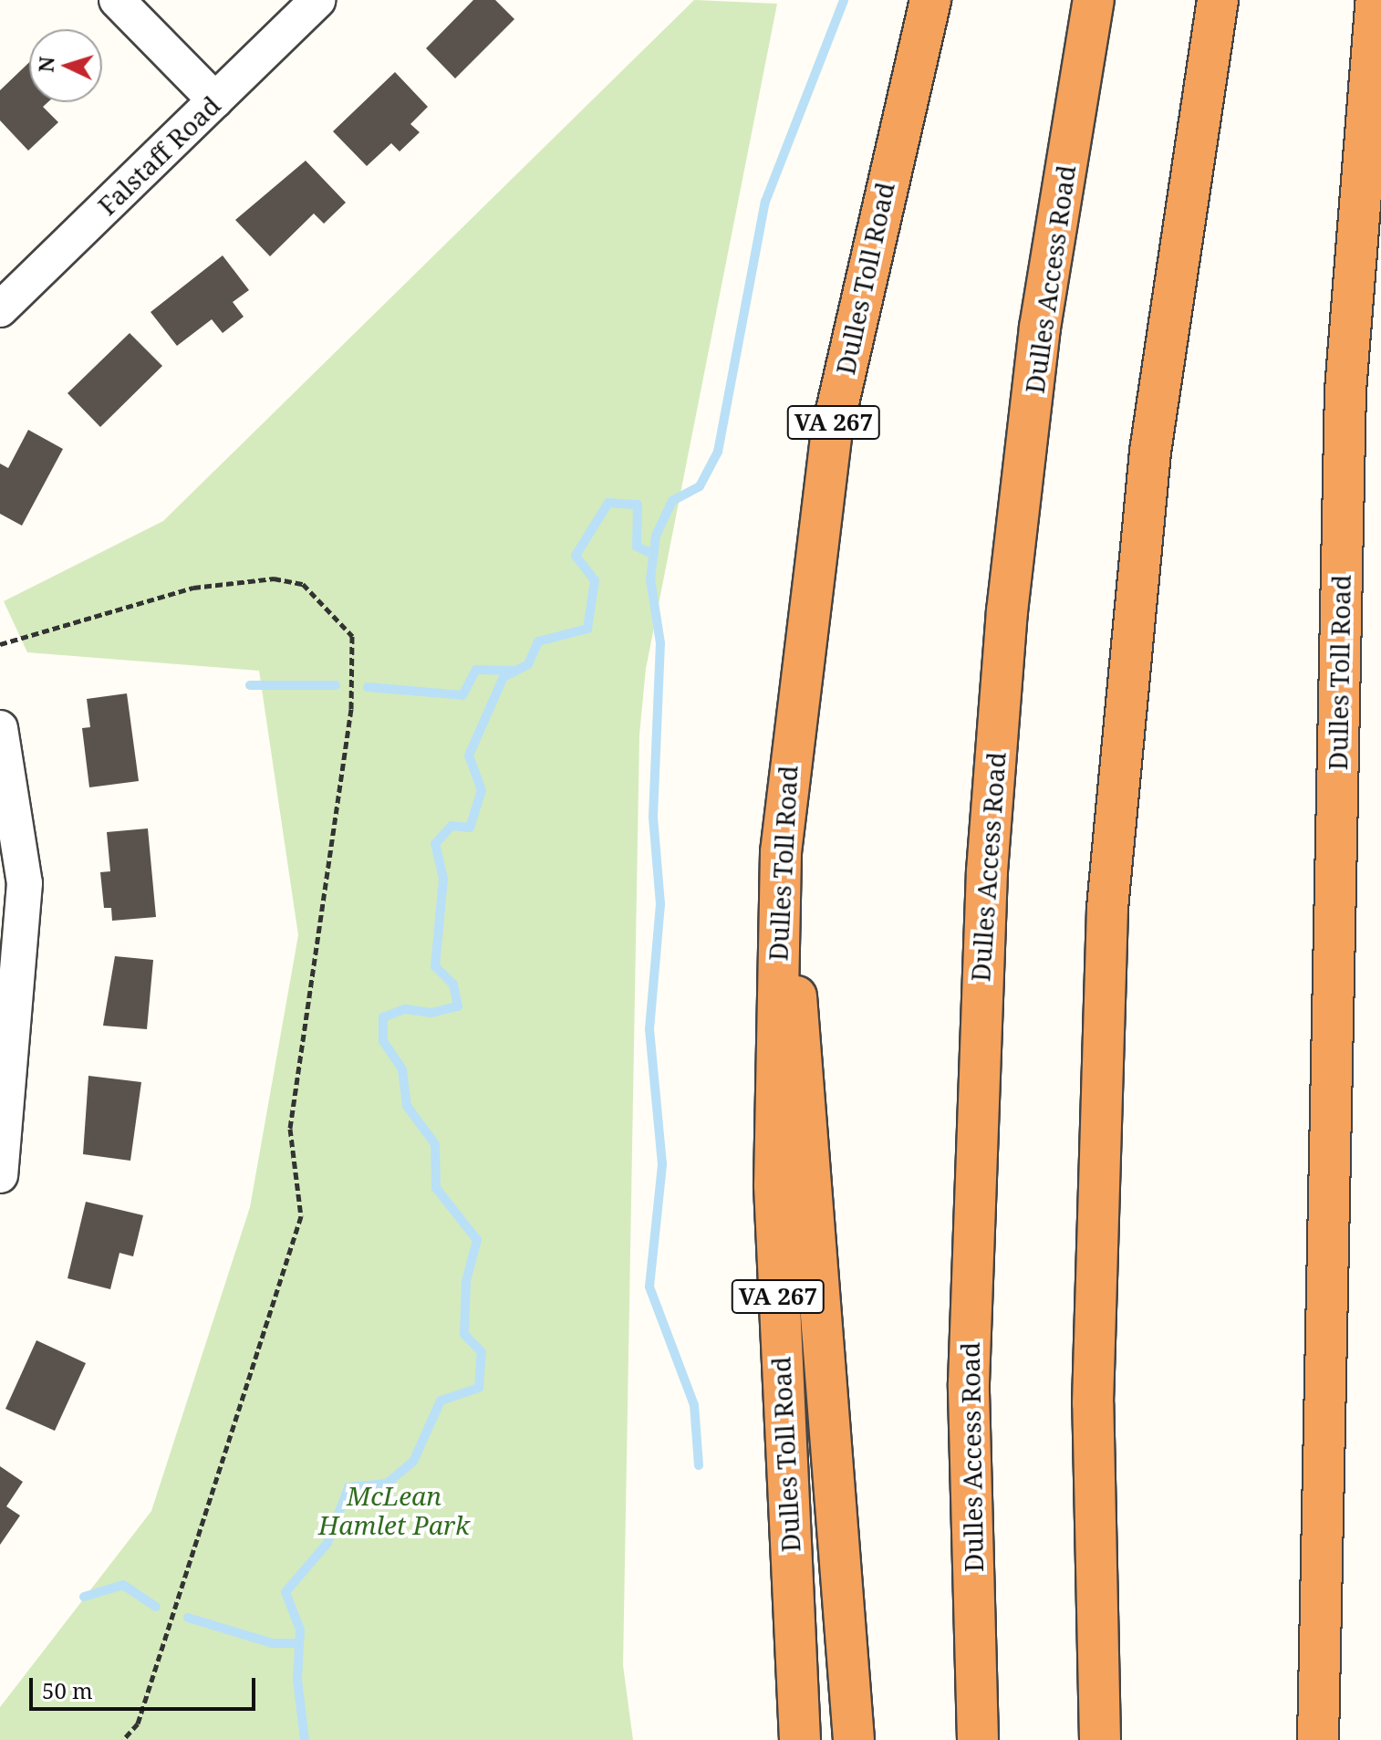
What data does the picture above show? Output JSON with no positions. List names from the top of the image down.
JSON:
{
  "streets": {
    "highway": ["Dulles Toll Road", "Dulles Access Road", "VA 267"],
    "street": ["Falstaff Road"]
  },
  "parks": ["McLean Hamlet Park"],
  "scale_bar": "50 m",
  "north": "left"
}
